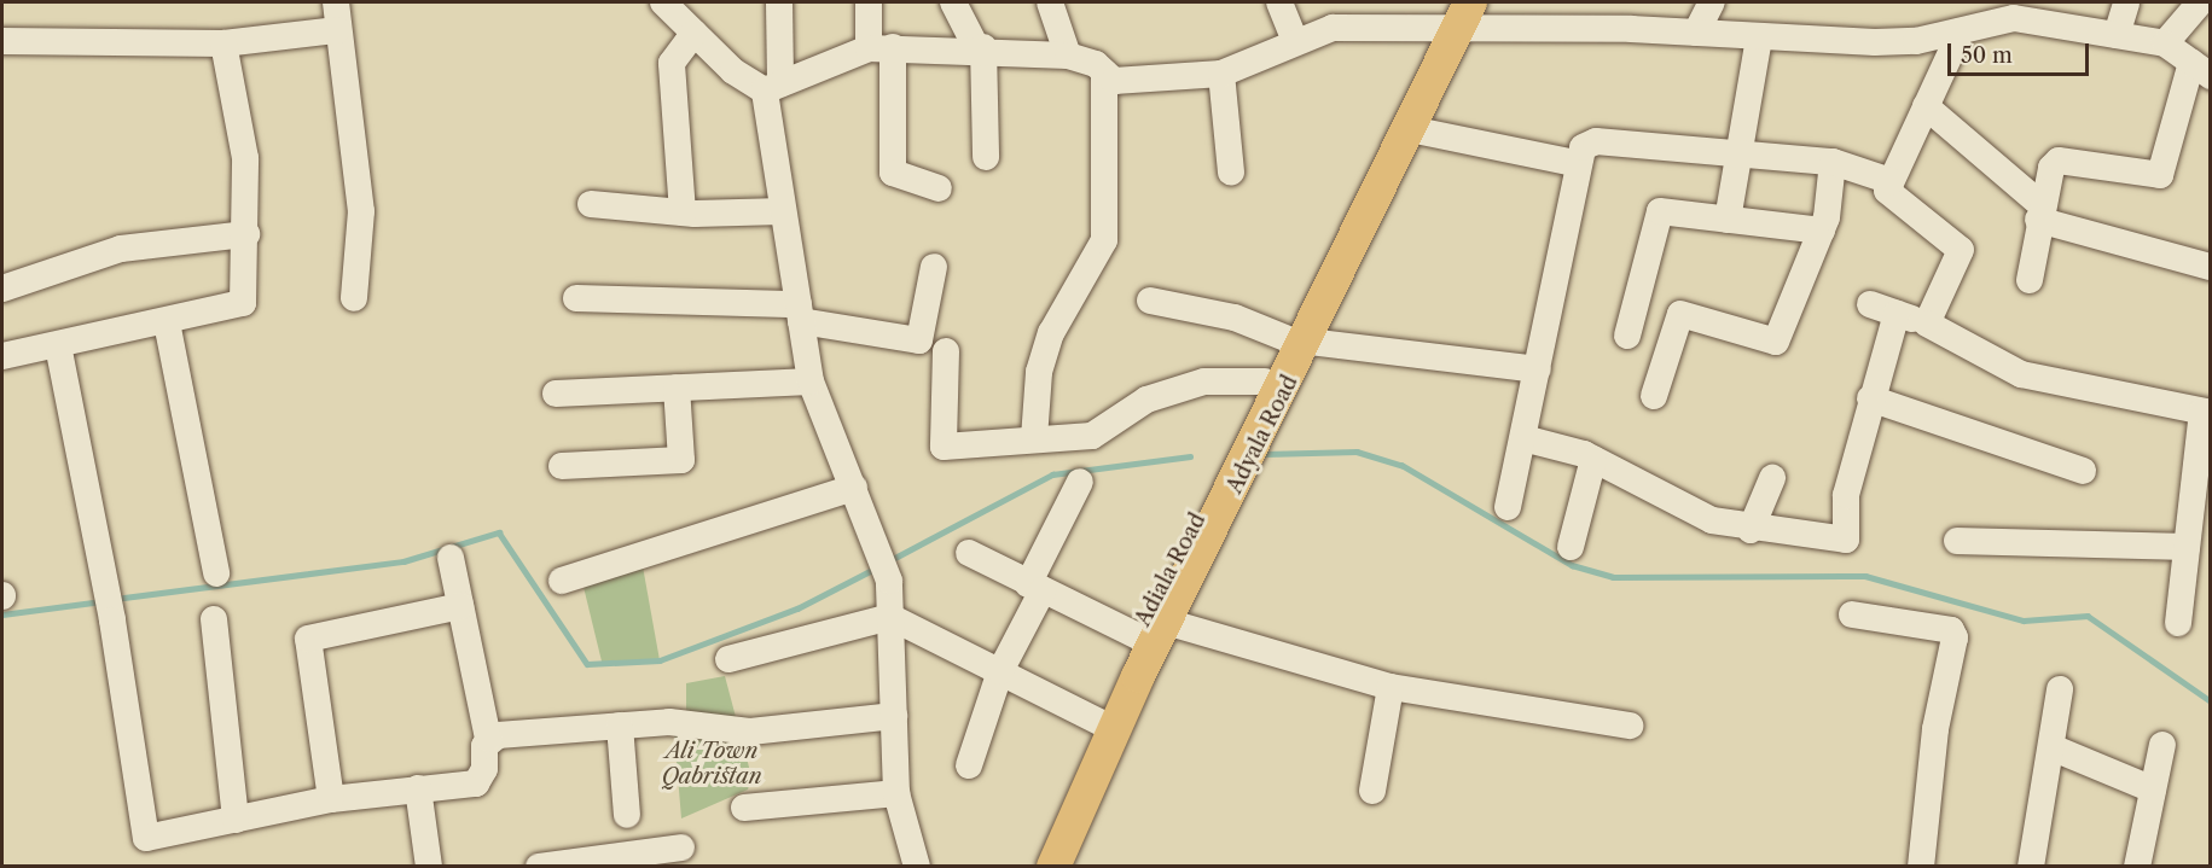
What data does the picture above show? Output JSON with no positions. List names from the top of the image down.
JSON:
{
  "streets": {
    "main road": ["Adyala Road", "Adiala Road"]
  },
  "crossings": [
    ["Adyala Road", "Adiala Road"]
  ],
  "parks": ["Ali Town Qabristan"],
  "scale_bar": "50 m"
}
